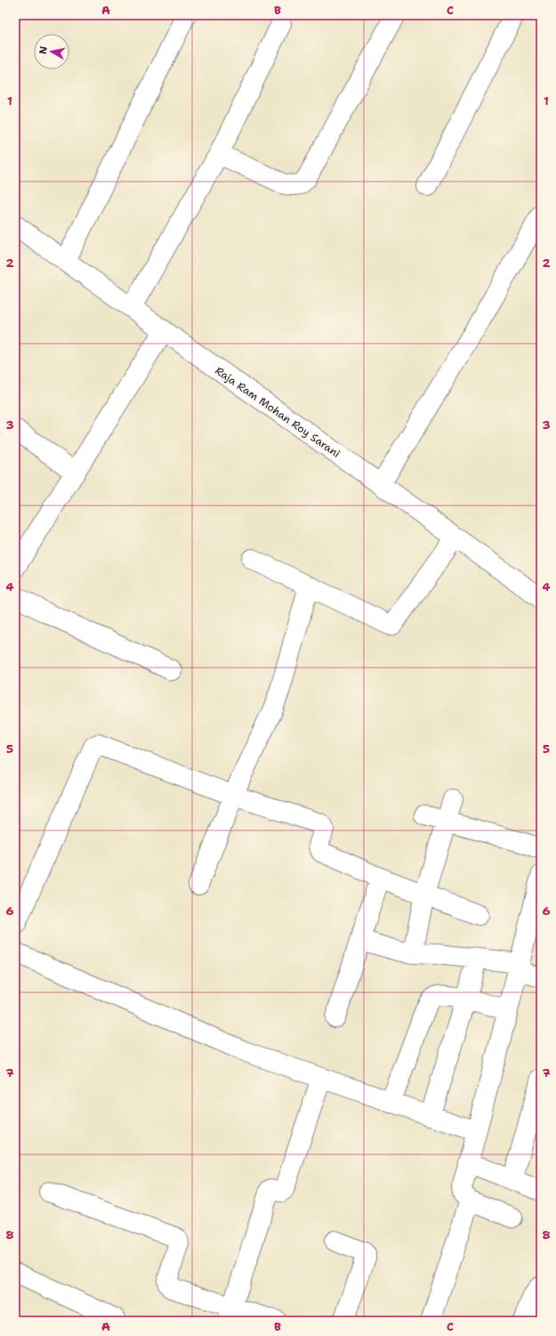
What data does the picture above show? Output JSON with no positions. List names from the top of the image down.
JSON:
{
  "streets": {
    "street": ["Raja Ram Mohan Roy Sarani"]
  },
  "north": "left",
  "grid": {
    "columns": ["A", "B", "C"],
    "rows": [
      "1",
      "2",
      "3",
      "4",
      "5",
      "6",
      "7",
      "8"
    ]
  }
}
